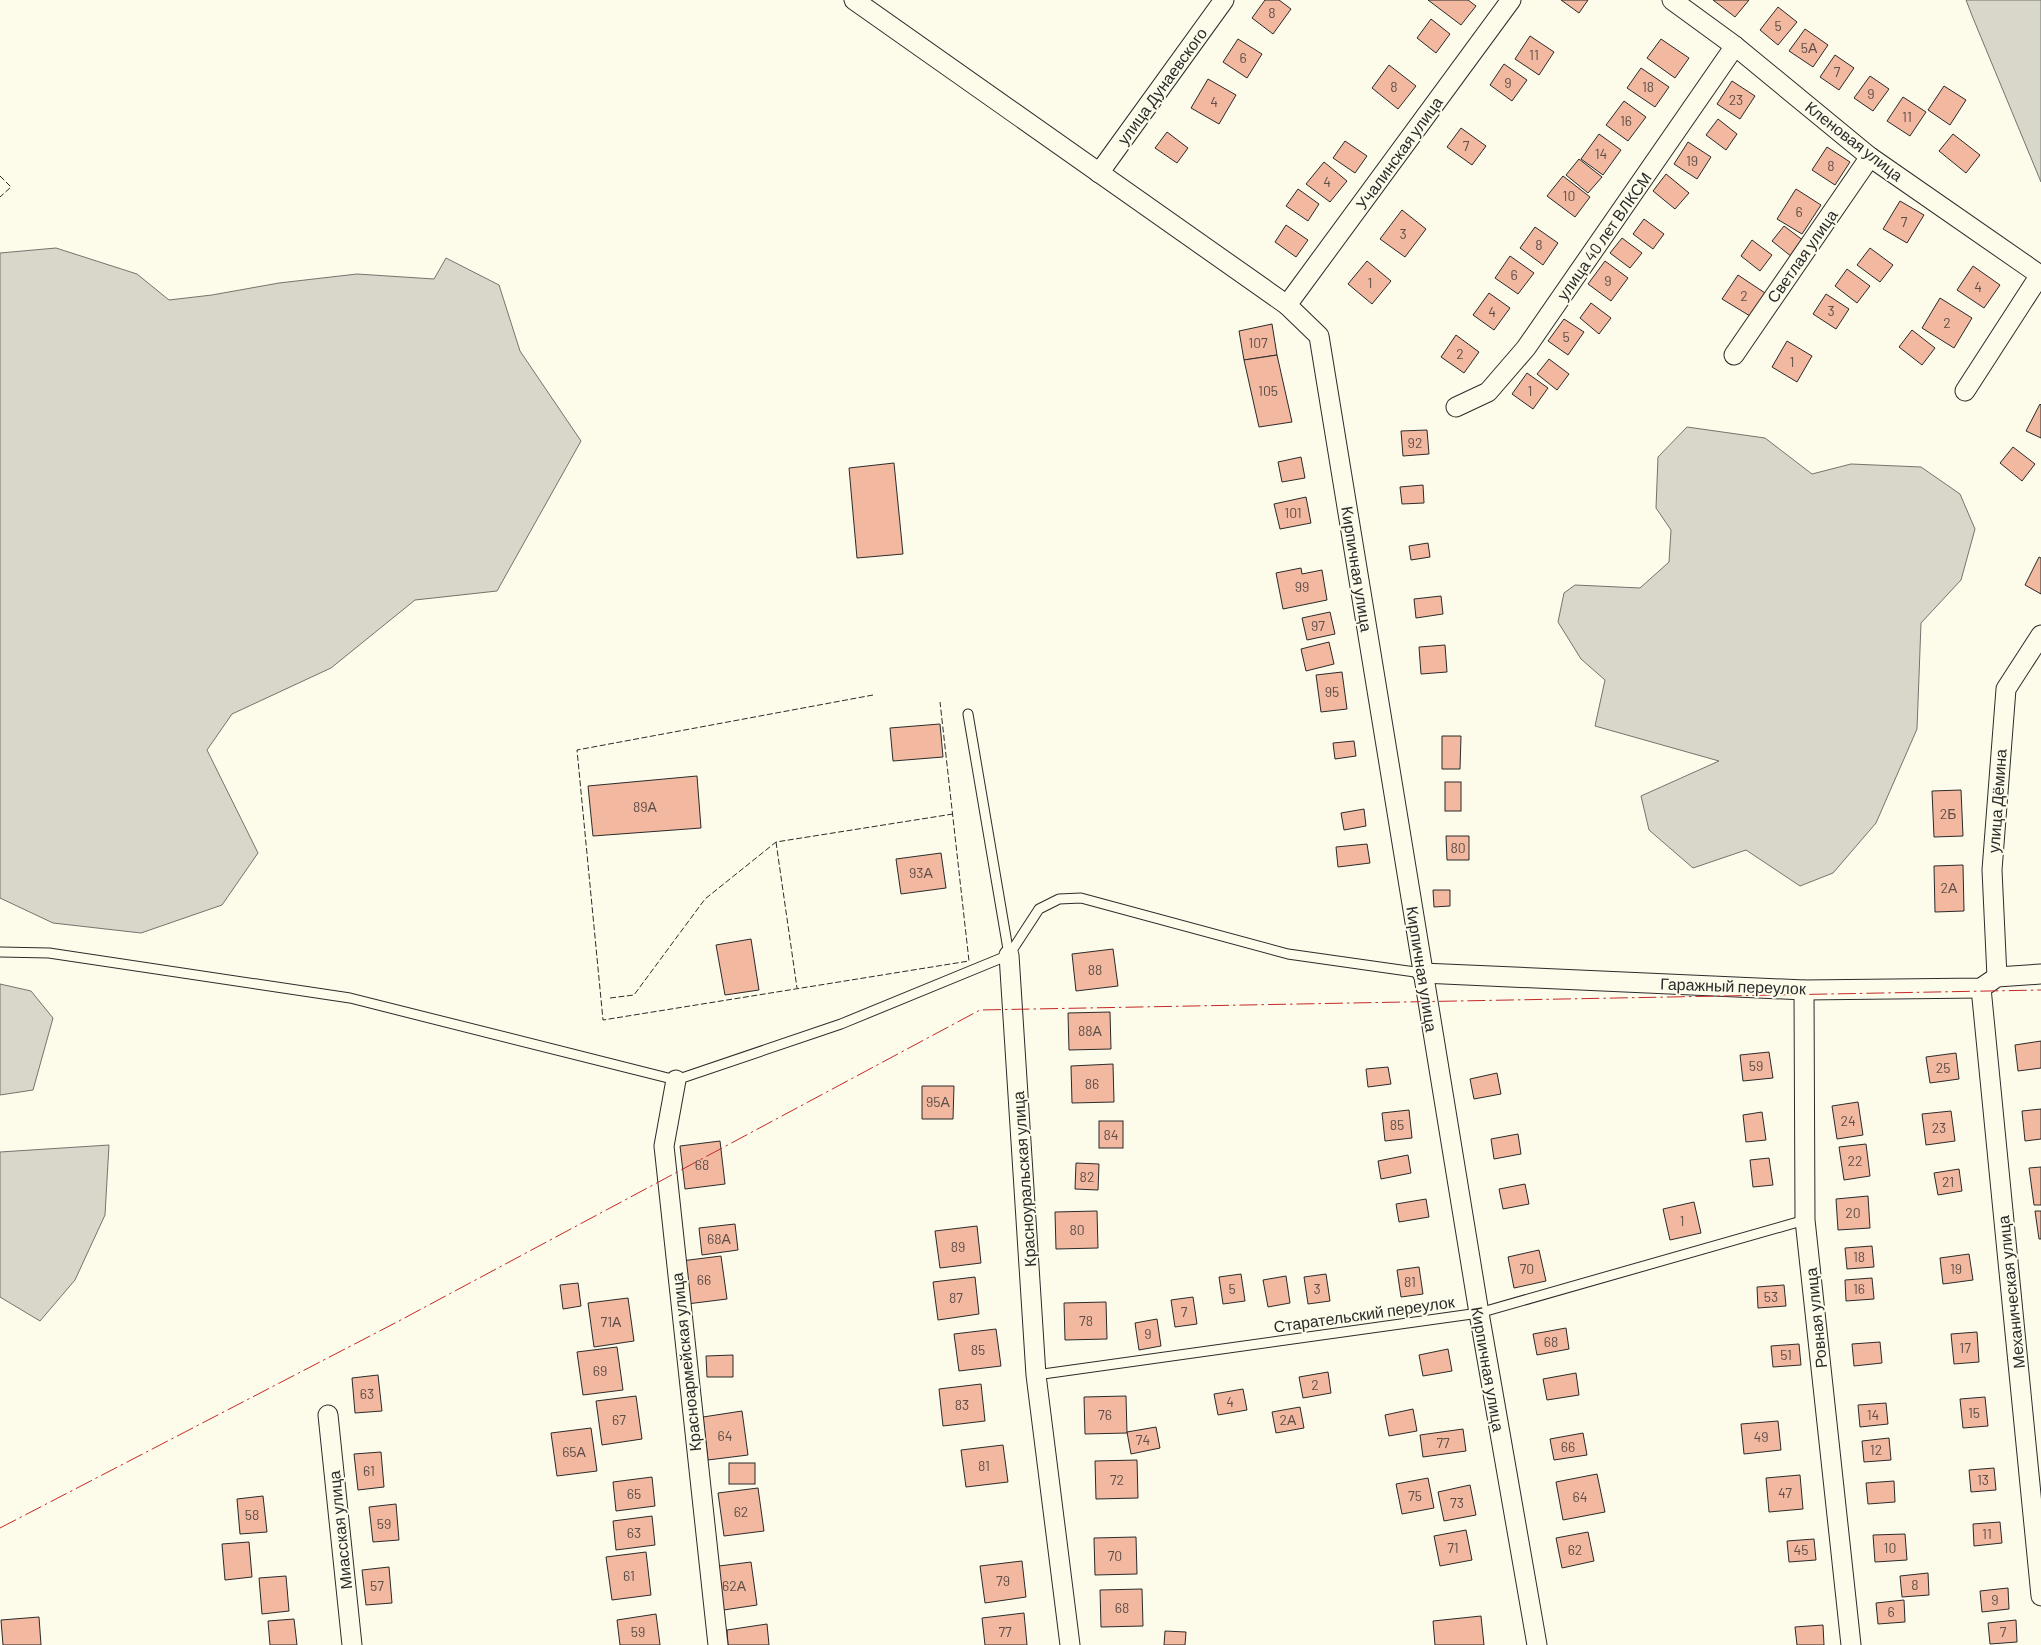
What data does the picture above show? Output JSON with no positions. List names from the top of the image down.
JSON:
{
  "streets": {
    "street": [
      "улица Дунаевского",
      "Кленовая улица",
      "Учалинская улица",
      "улица 40 лет ВЛКСМ",
      "Светлая улица",
      "Кирпичная улица",
      "улица Дёмина",
      "Гаражный переулок",
      "Красноуральская улица",
      "Механическая улица",
      "Ровная улица",
      "Красноармейская улица",
      "Миасская улица"
    ],
    "lane": ["Старательский переулок"]
  },
  "crossings": [
    ["улица Дунаевского", "Кирпичная улица"],
    ["Кленовая улица", "улица 40 лет ВЛКСМ"],
    ["Кленовая улица", "Светлая улица"],
    ["Учалинская улица", "Кирпичная улица"],
    ["Кирпичная улица", "Гаражный переулок"],
    ["Кирпичная улица", "Старательский переулок"],
    ["Гаражный переулок", "Механическая улица"],
    ["Гаражный переулок", "Ровная улица"],
    ["Красноуральская улица", "Старательский переулок"],
    ["Старательский переулок", "Ровная улица"]
  ],
  "house_numbers": [
    "8",
    "5",
    "5А",
    "11",
    "6",
    "7",
    "9",
    "8",
    "18",
    "9",
    "23",
    "4",
    "11",
    "16",
    "7",
    "14",
    "19",
    "8",
    "4",
    "10",
    "6",
    "7",
    "3",
    "8",
    "6",
    "9",
    "1",
    "4",
    "2",
    "3",
    "4",
    "2",
    "5",
    "107",
    "2",
    "1",
    "105",
    "1",
    "92",
    "101",
    "99",
    "97",
    "95",
    "89А",
    "2Б",
    "80",
    "93А",
    "2А",
    "88",
    "88А",
    "59",
    "25",
    "86",
    "95А",
    "24",
    "85",
    "23",
    "84",
    "22",
    "68",
    "82",
    "21",
    "20",
    "1",
    "80",
    "68А",
    "89",
    "18",
    "70",
    "19",
    "66",
    "81",
    "5",
    "3",
    "16",
    "53",
    "87",
    "7",
    "78",
    "71А",
    "9",
    "68",
    "17",
    "85",
    "51",
    "69",
    "2",
    "63",
    "4",
    "83",
    "15",
    "76",
    "14",
    "67",
    "2А",
    "64",
    "49",
    "74",
    "77",
    "66",
    "12",
    "65А",
    "81",
    "61",
    "72",
    "13",
    "47",
    "65",
    "75",
    "64",
    "73",
    "62",
    "58",
    "59",
    "63",
    "11",
    "71",
    "10",
    "62",
    "45",
    "70",
    "61",
    "79",
    "8",
    "57",
    "62А",
    "9",
    "68",
    "6",
    "59",
    "77",
    "7"
  ]
}
